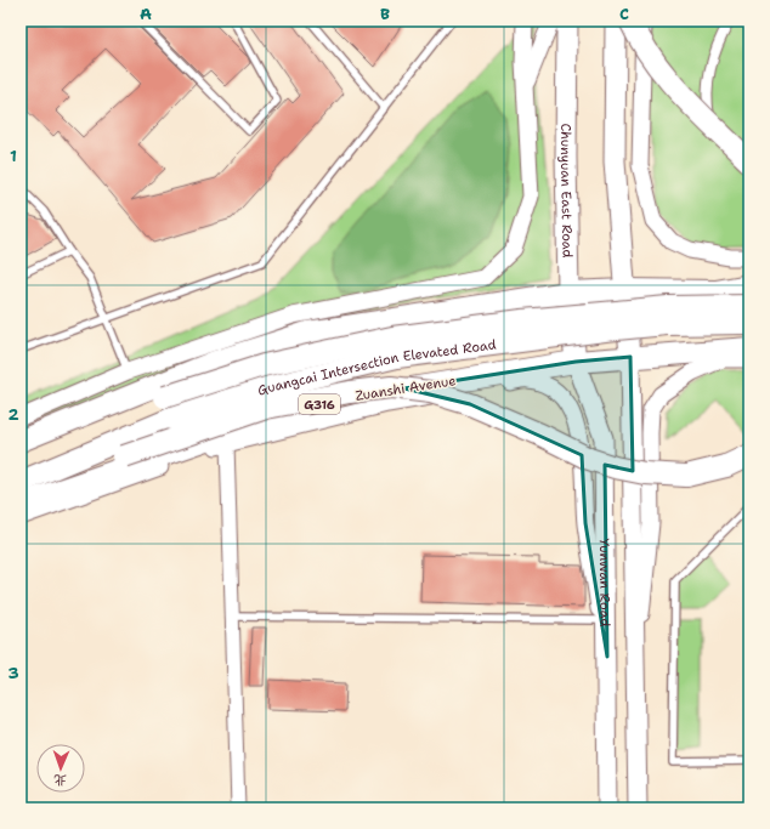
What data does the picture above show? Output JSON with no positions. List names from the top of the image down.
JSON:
{
  "streets": {
    "highway": ["Guangcai Intersection Elevated Road", "Zuanshi Avenue", "G316"],
    "main road": ["Chunyuan East Road", "Yunwan Road"]
  },
  "crossings": [
    ["Chunyuan East Road", "Zuanshi Avenue"],
    ["Chunyuan East Road", "Yunwan Road"],
    ["Zuanshi Avenue", "G316"],
    ["Zuanshi Avenue", "Yunwan Road"]
  ],
  "north": "bottom",
  "grid": {
    "columns": ["A", "B", "C"],
    "rows": ["1", "2", "3"]
  }
}
